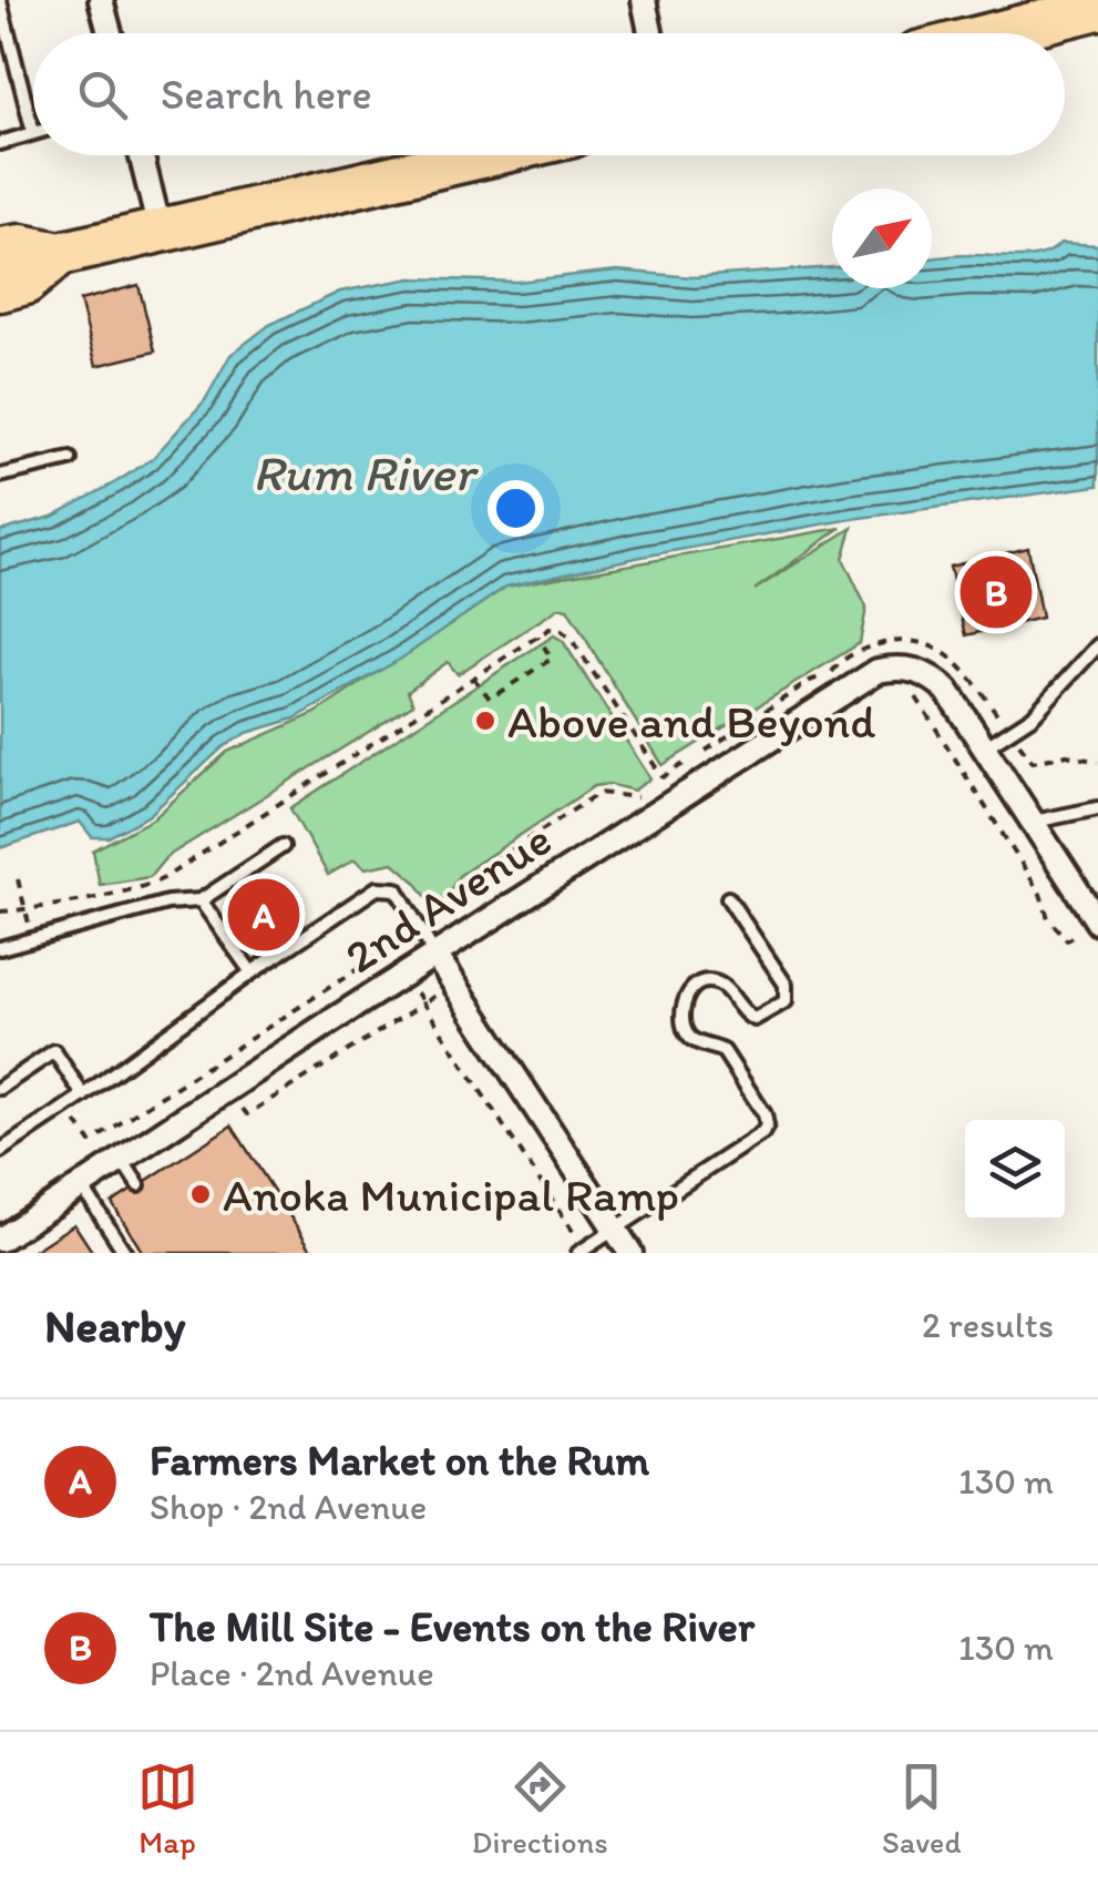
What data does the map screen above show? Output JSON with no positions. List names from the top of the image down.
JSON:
{
  "streets": {
    "street": ["2nd Avenue"]
  },
  "water": ["Rum River"],
  "places": ["Above and Beyond", "Anoka Municipal Ramp"],
  "north": "top right",
  "page": {
    "search": "Search here",
    "pins": ["B", "A"],
    "heading": ["Nearby", "2 results"],
    "list": [
      {
        "mark": "A",
        "name": "Farmers Market on the Rum",
        "note": "Shop · 2nd Avenue",
        "value": "130 m"
      },
      {
        "mark": "B",
        "name": "The Mill Site - Events on the River",
        "note": "Place · 2nd Avenue",
        "value": "130 m"
      }
    ],
    "nav": ["Map", "Directions", "Saved"]
  }
}
